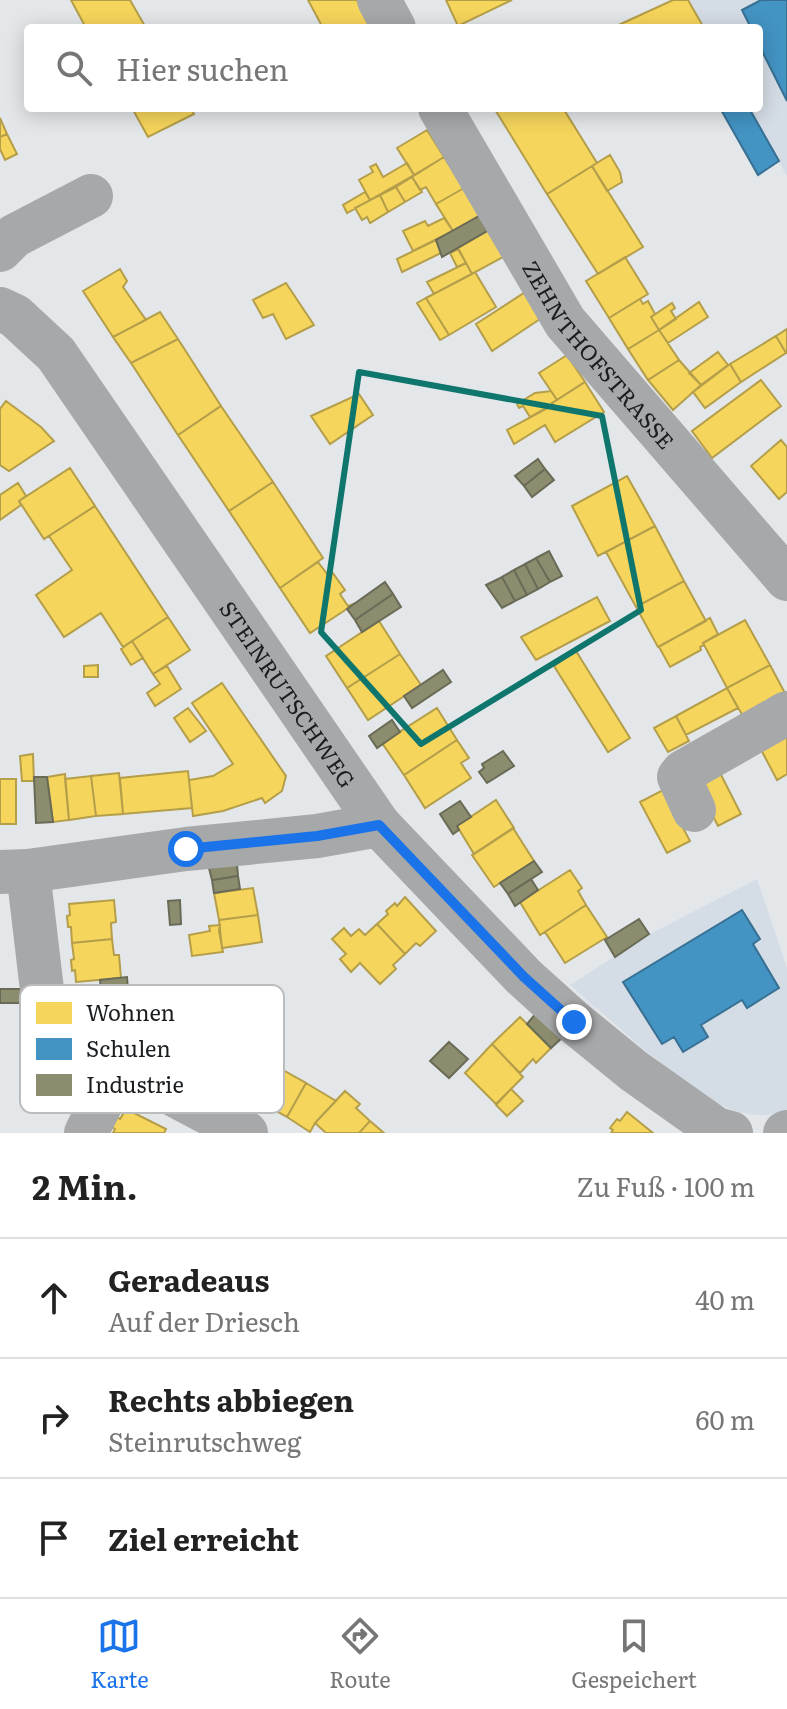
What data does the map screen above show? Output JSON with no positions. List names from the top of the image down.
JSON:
{
  "streets": {
    "street": ["ZEHNTHOFSTRASSE", "STEINRUTSCHWEG"]
  },
  "legend": ["Wohnen", "Schulen", "Industrie"],
  "page": {
    "search": "Hier suchen",
    "heading": ["2 Min.", "Zu Fuß · 100 m"],
    "list": [
      ["Geradeaus", "Auf der Driesch", "40 m"],
      ["Rechts abbiegen", "Steinrutschweg", "60 m"],
      "Ziel erreicht"
    ],
    "nav": ["Karte", "Route", "Gespeichert"]
  }
}
